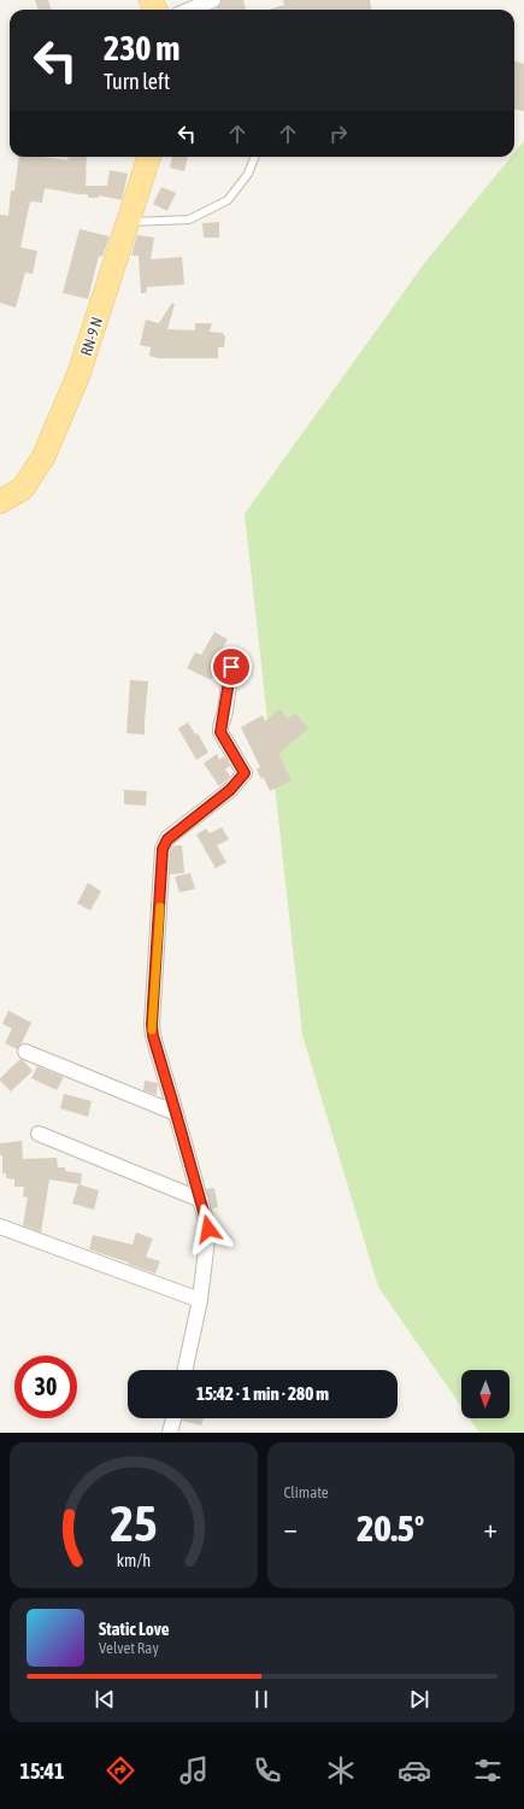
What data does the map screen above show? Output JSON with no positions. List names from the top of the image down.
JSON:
{
  "streets": {
    "main road": ["RN-9 N"]
  },
  "north": "bottom",
  "page": {
    "turn": ["230 m", "Turn left"],
    "limit": "30",
    "trip": "15:42 · 1 min · 280 m",
    "tile": "Climate",
    "heat": ["−", "20.5°", "+"],
    "song": ["Static Love", "Velvet Ray"],
    "tabs": "15:41",
    "gauge": ["25", "km/h"]
  }
}
